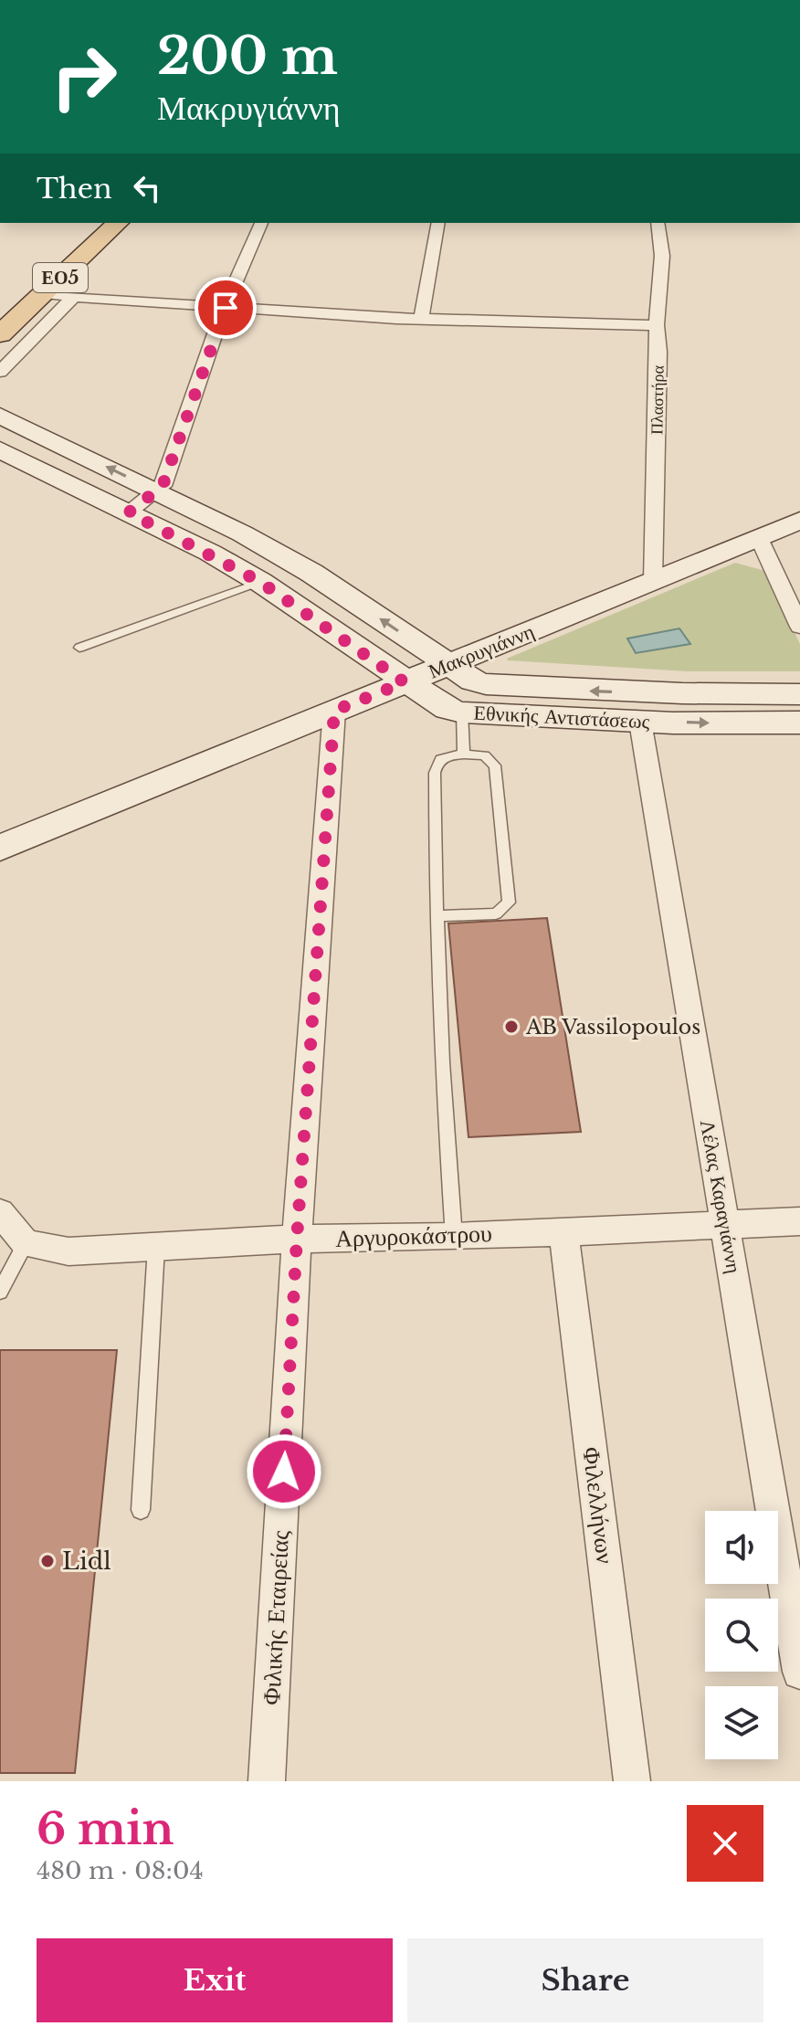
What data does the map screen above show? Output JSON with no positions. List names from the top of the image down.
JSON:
{
  "streets": {
    "main road": ["ΕΟ5"],
    "street": [
      "Πλαστήρα",
      "Μακρυγιάννη",
      "Εθνικής Αντιστάσεως",
      "Λέλας Καραγιάννη",
      "Αργυροκάστρου",
      "Φιλελλήνων",
      "Φιλικής Εταιρείας"
    ]
  },
  "crossings": [
    ["Πλαστήρα", "Μακρυγιάννη"],
    ["Μακρυγιάννη", "Εθνικής Αντιστάσεως"],
    ["Μακρυγιάννη", "Φιλικής Εταιρείας"],
    ["Εθνικής Αντιστάσεως", "Λέλας Καραγιάννη"],
    ["Λέλας Καραγιάννη", "Αργυροκάστρου"],
    ["Αργυροκάστρου", "Φιλελλήνων"],
    ["Αργυροκάστρου", "Φιλικής Εταιρείας"]
  ],
  "places": ["AB Vassilopoulos", "Lidl"],
  "page": {
    "turn": ["200 m", "Μακρυγιάννη"],
    "then": "Then",
    "heading": ["6 min", "480 m · 08:04"],
    "buttons": ["Exit", "Share"]
  }
}
